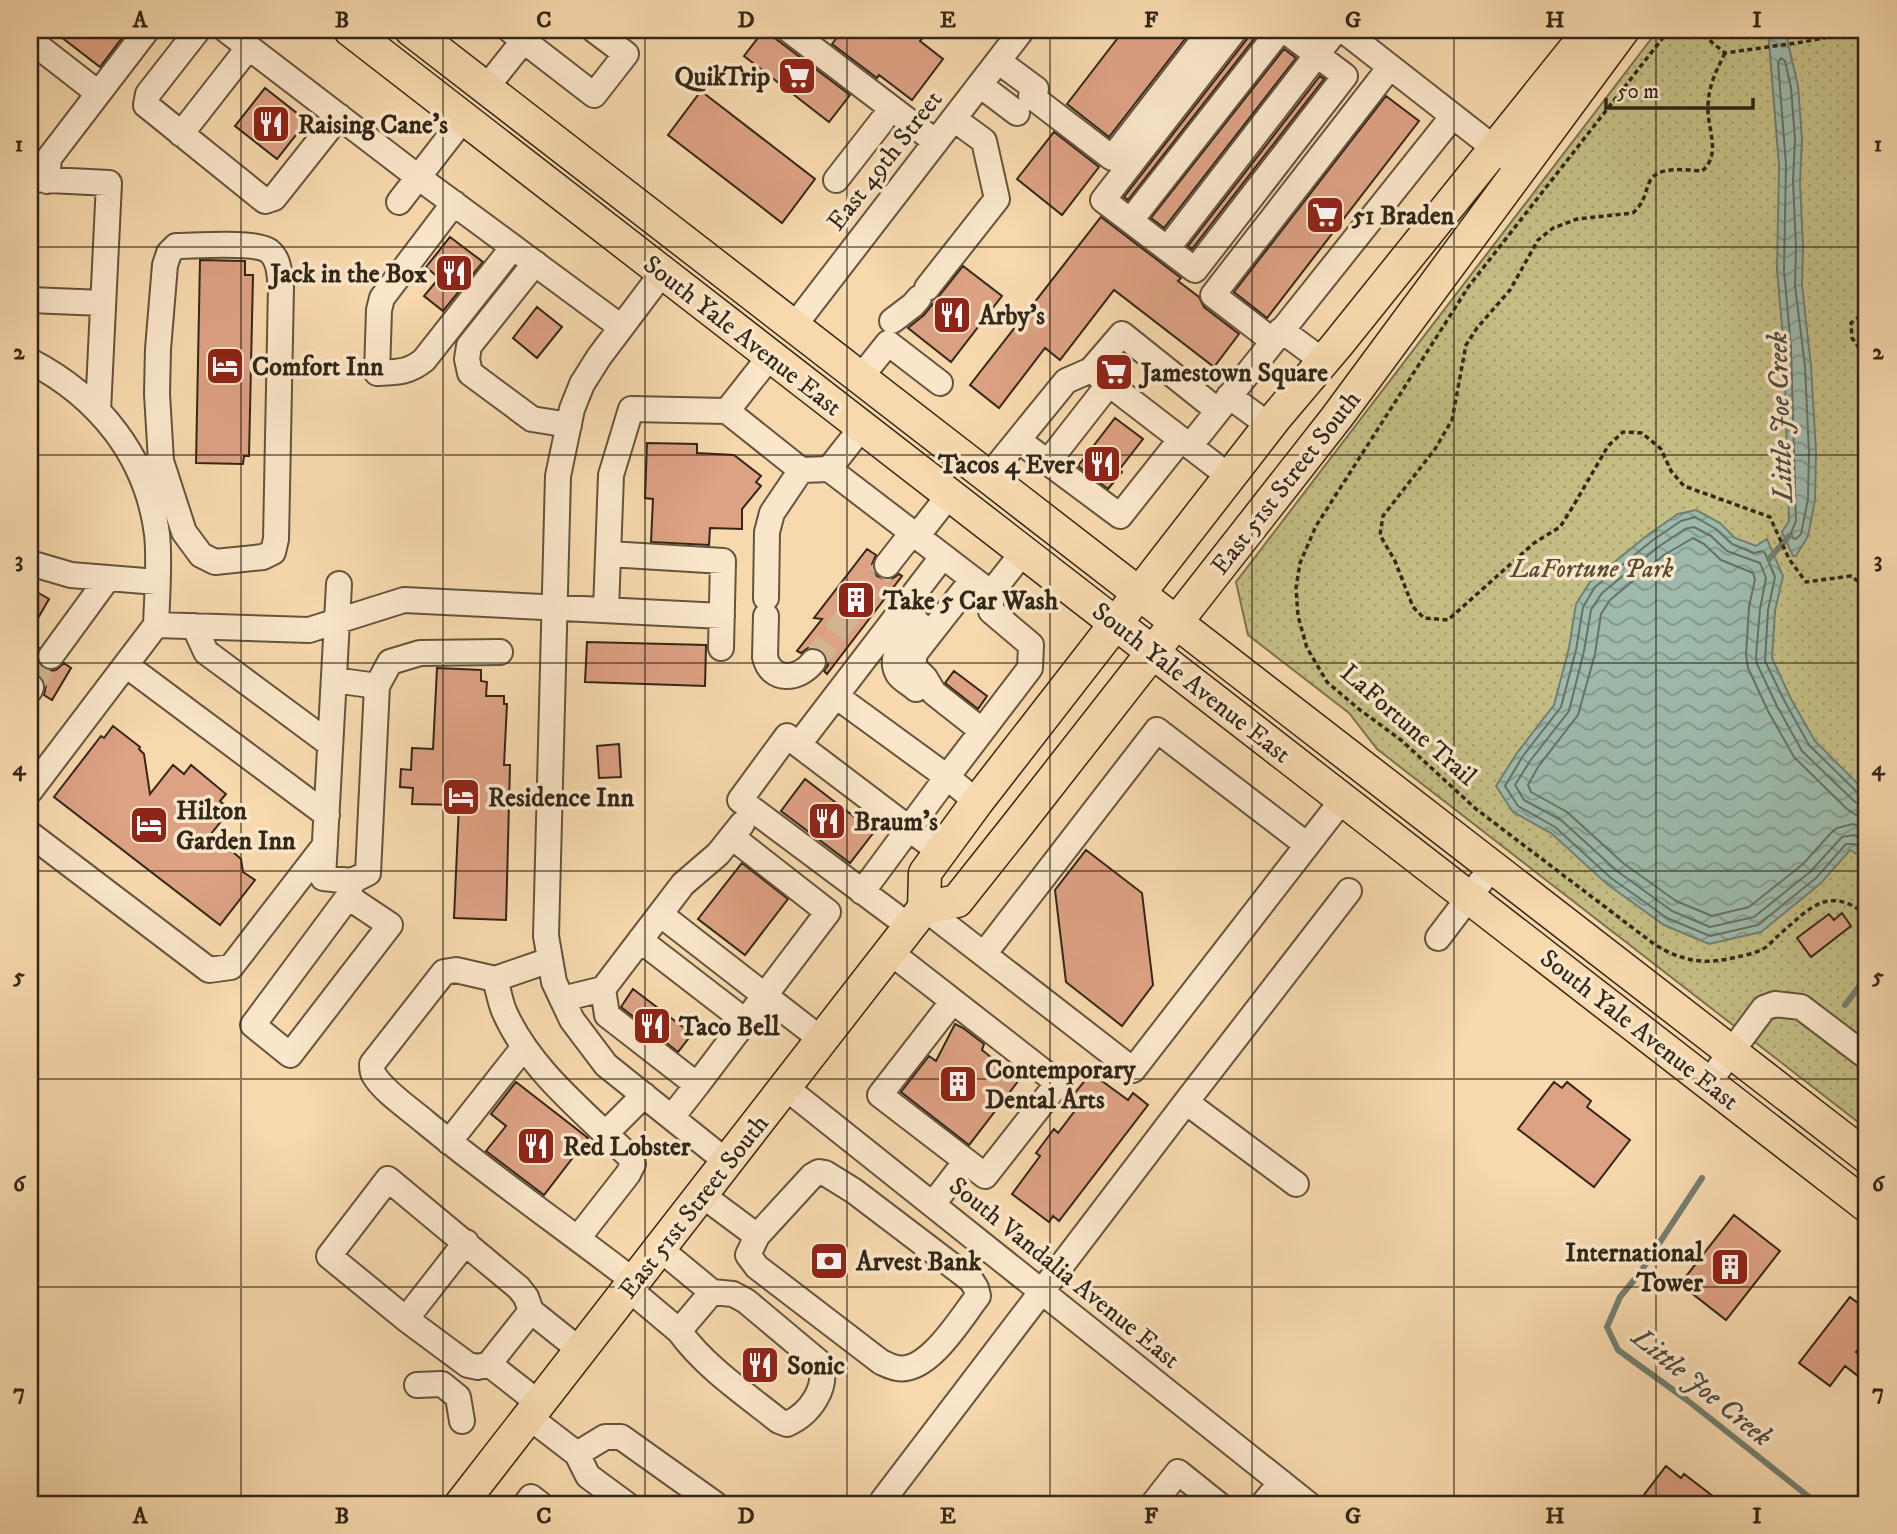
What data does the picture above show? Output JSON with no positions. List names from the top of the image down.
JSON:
{
  "streets": {
    "main road": ["South Yale Avenue East", "East 51st Street South"],
    "street": ["East 49th Street", "South Vandalia Avenue East"],
    "path": ["LaFortune Trail"]
  },
  "crossings": [
    ["East 49th Street", "South Yale Avenue East"],
    ["South Yale Avenue East", "East 51st Street South"],
    ["East 51st Street South", "South Vandalia Avenue East"]
  ],
  "water": ["Little Joe Creek"],
  "parks": ["LaFortune Park"],
  "places": {
    "supermarket": ["QuikTrip", "51 Braden", "Jamestown Square"],
    "restaurant": [
      "Raising Cane's",
      "Jack in the Box",
      "Arby's",
      "Tacos 4 Ever",
      "Braum's",
      "Taco Bell",
      "Red Lobster",
      "Sonic"
    ],
    "hotel": ["Comfort Inn", "Residence Inn", "Hilton Garden Inn"],
    "building": ["Take 5 Car Wash", "Contemporary Dental Arts", "International Tower"],
    "bank": ["Arvest Bank"]
  },
  "scale_bar": "50 m",
  "grid": {
    "columns": [
      "A",
      "B",
      "C",
      "D",
      "E",
      "F",
      "G",
      "H",
      "I"
    ],
    "rows": [
      "1",
      "2",
      "3",
      "4",
      "5",
      "6",
      "7"
    ]
  }
}
